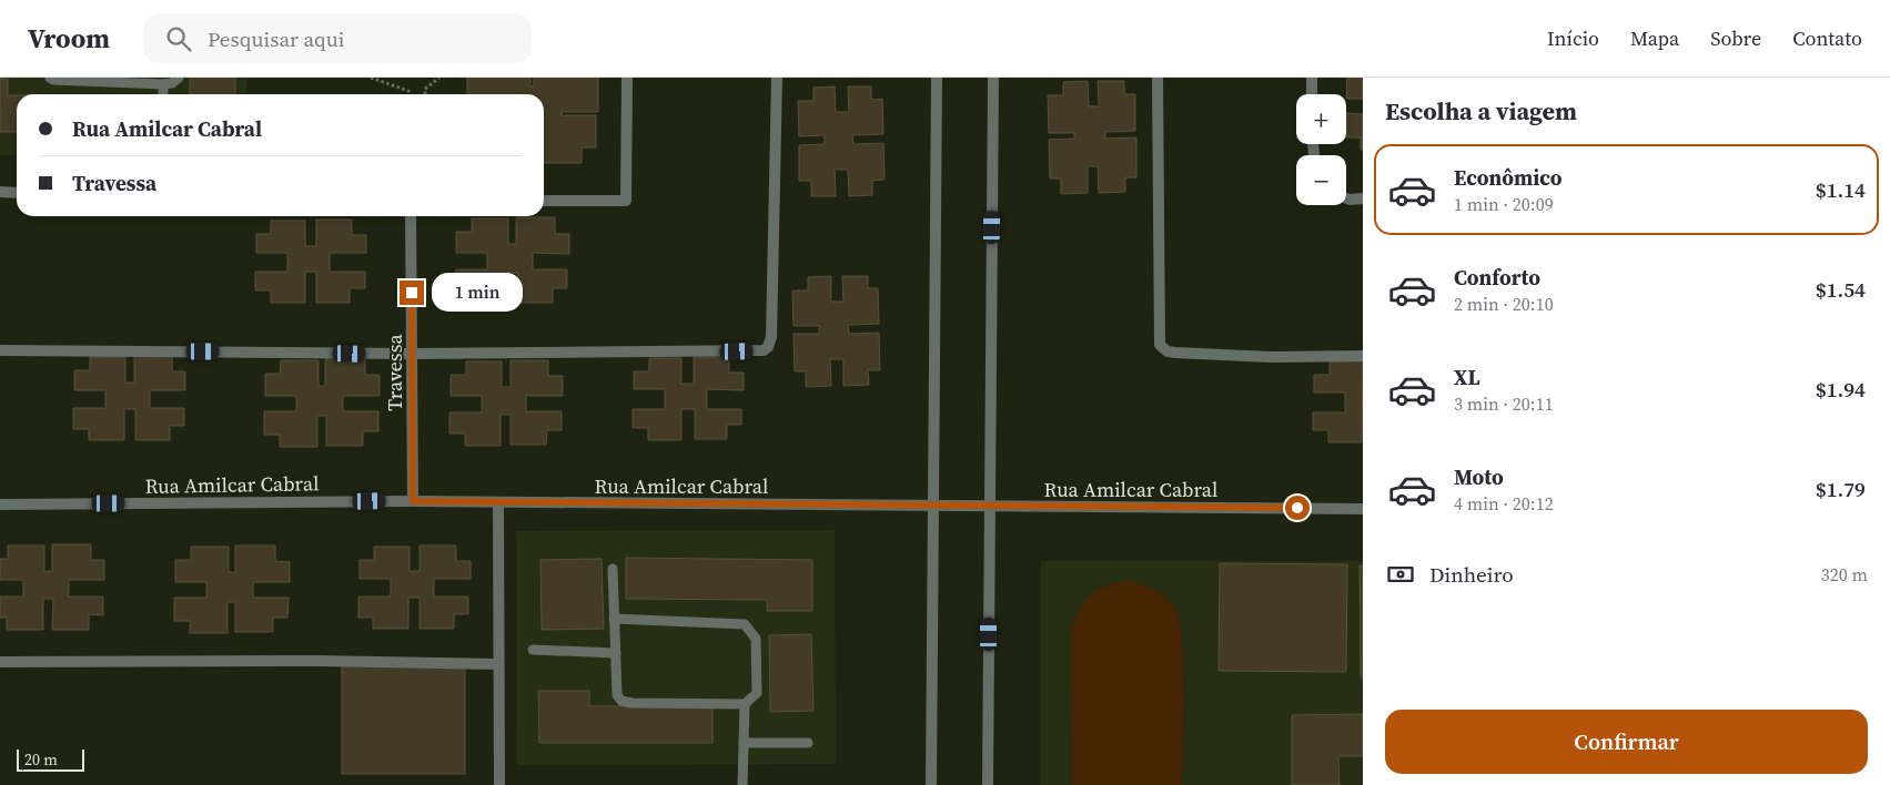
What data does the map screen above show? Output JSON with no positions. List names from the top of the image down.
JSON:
{
  "streets": {
    "street": ["Travessa", "Rua Amilcar Cabral"]
  },
  "crossings": [
    ["Travessa", "Rua Amilcar Cabral"]
  ],
  "scale_bar": "20 m",
  "page": {
    "header": "Vroom",
    "search": "Pesquisar aqui",
    "nav": [
      "Início",
      "Mapa",
      "Sobre",
      "Contato"
    ],
    "heading": "Escolha a viagem",
    "map_buttons": ["+", "−"],
    "banner": ["Rua Amilcar Cabral", "Travessa"],
    "list": [
      {
        "name": "Econômico",
        "note": "1 min · 20:09",
        "value": "$1.14"
      },
      {
        "name": "Conforto",
        "note": "2 min · 20:10",
        "value": "$1.54"
      },
      {
        "name": "XL",
        "note": "3 min · 20:11",
        "value": "$1.94"
      },
      {
        "name": "Moto",
        "note": "4 min · 20:12",
        "value": "$1.79"
      }
    ],
    "bubble": "1 min",
    "pay": ["Dinheiro", "320 m"],
    "buttons": "Confirmar",
    "scale": "20 m"
  }
}
